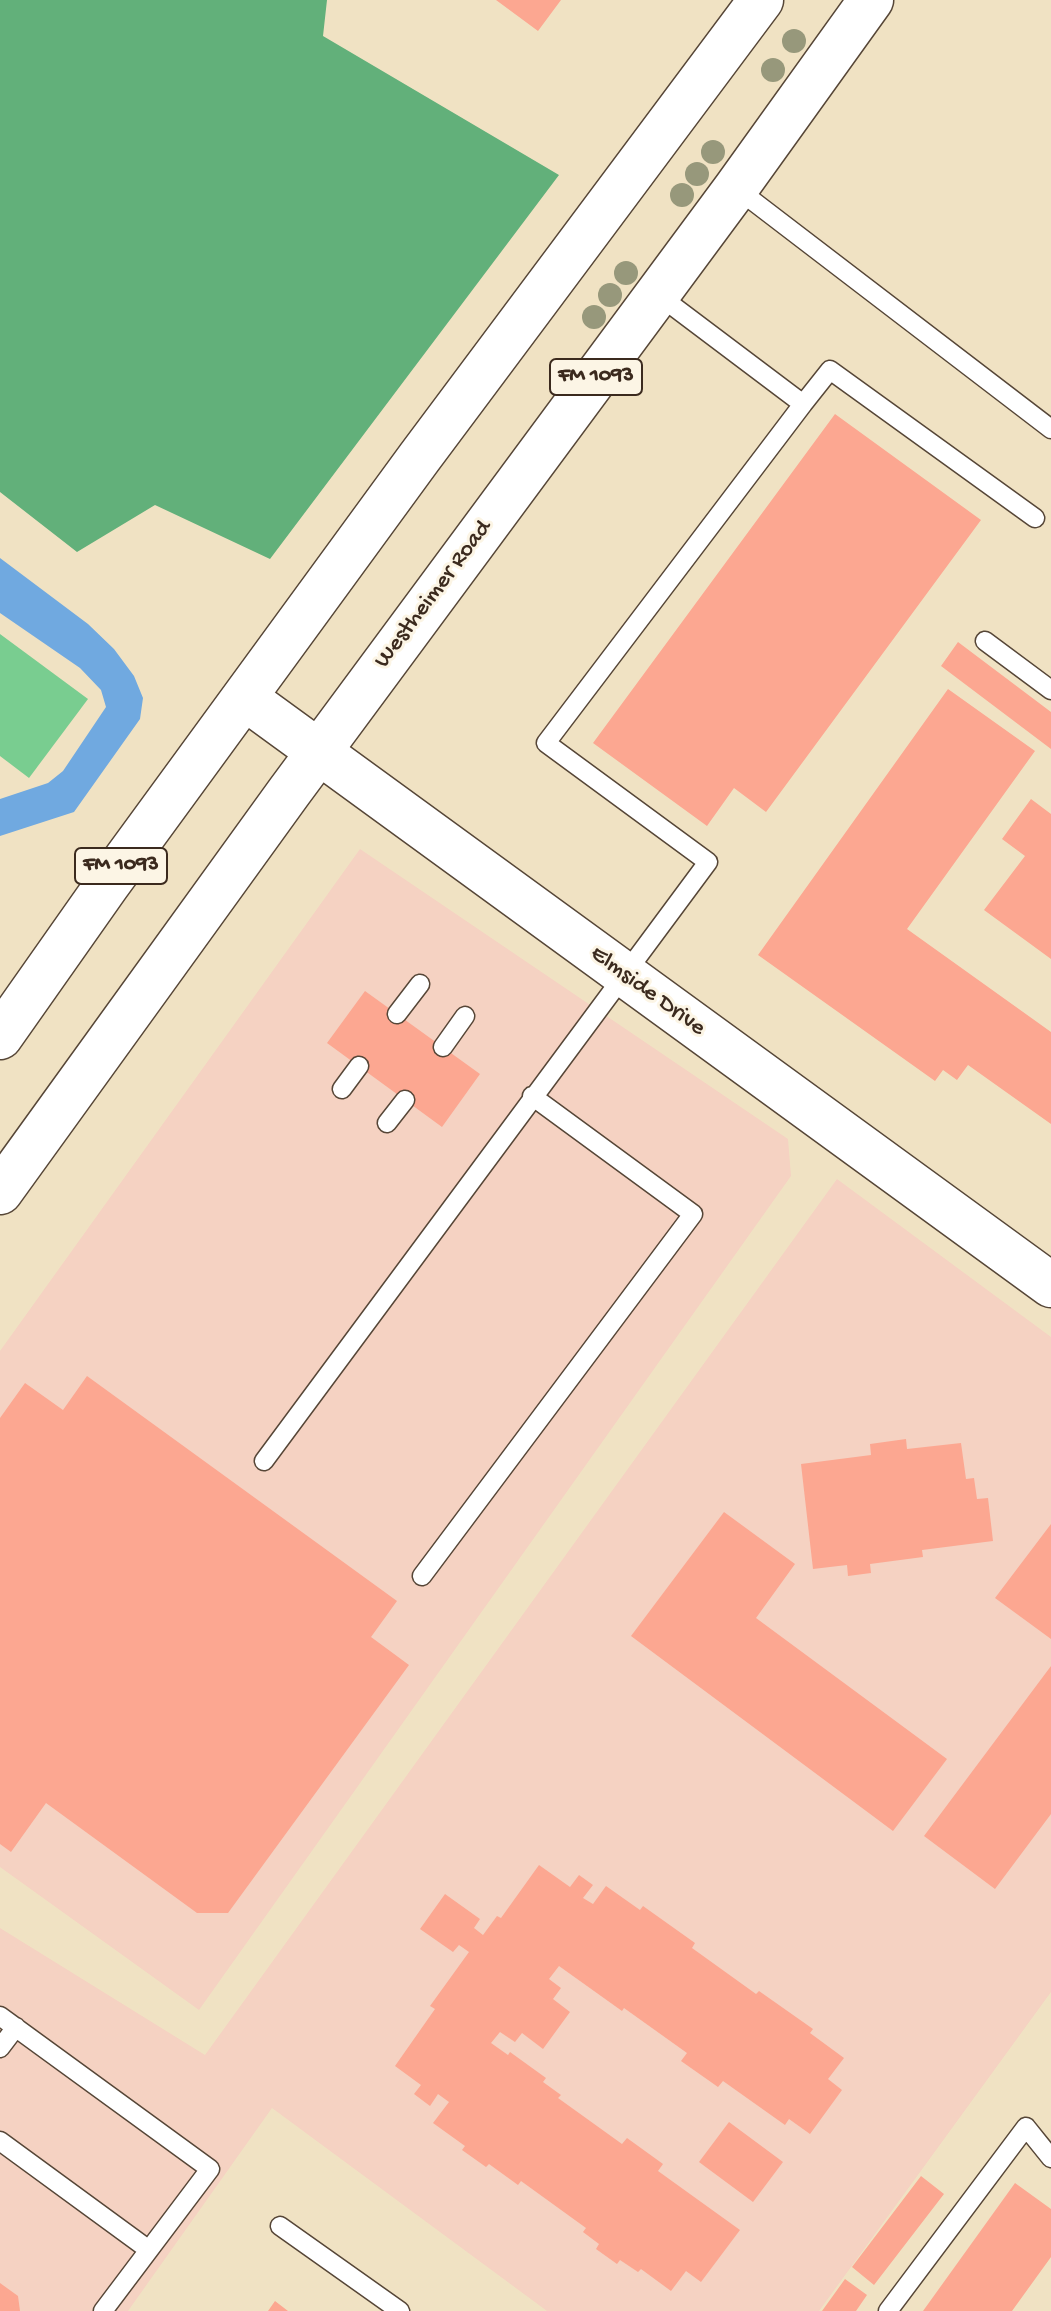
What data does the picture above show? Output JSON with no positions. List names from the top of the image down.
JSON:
{
  "streets": {
    "main road": ["FM 1093", "Westheimer Road", "Elmside Drive"]
  },
  "crossings": [
    ["FM 1093", "Elmside Drive"],
    ["Westheimer Road", "Elmside Drive"]
  ]
}
